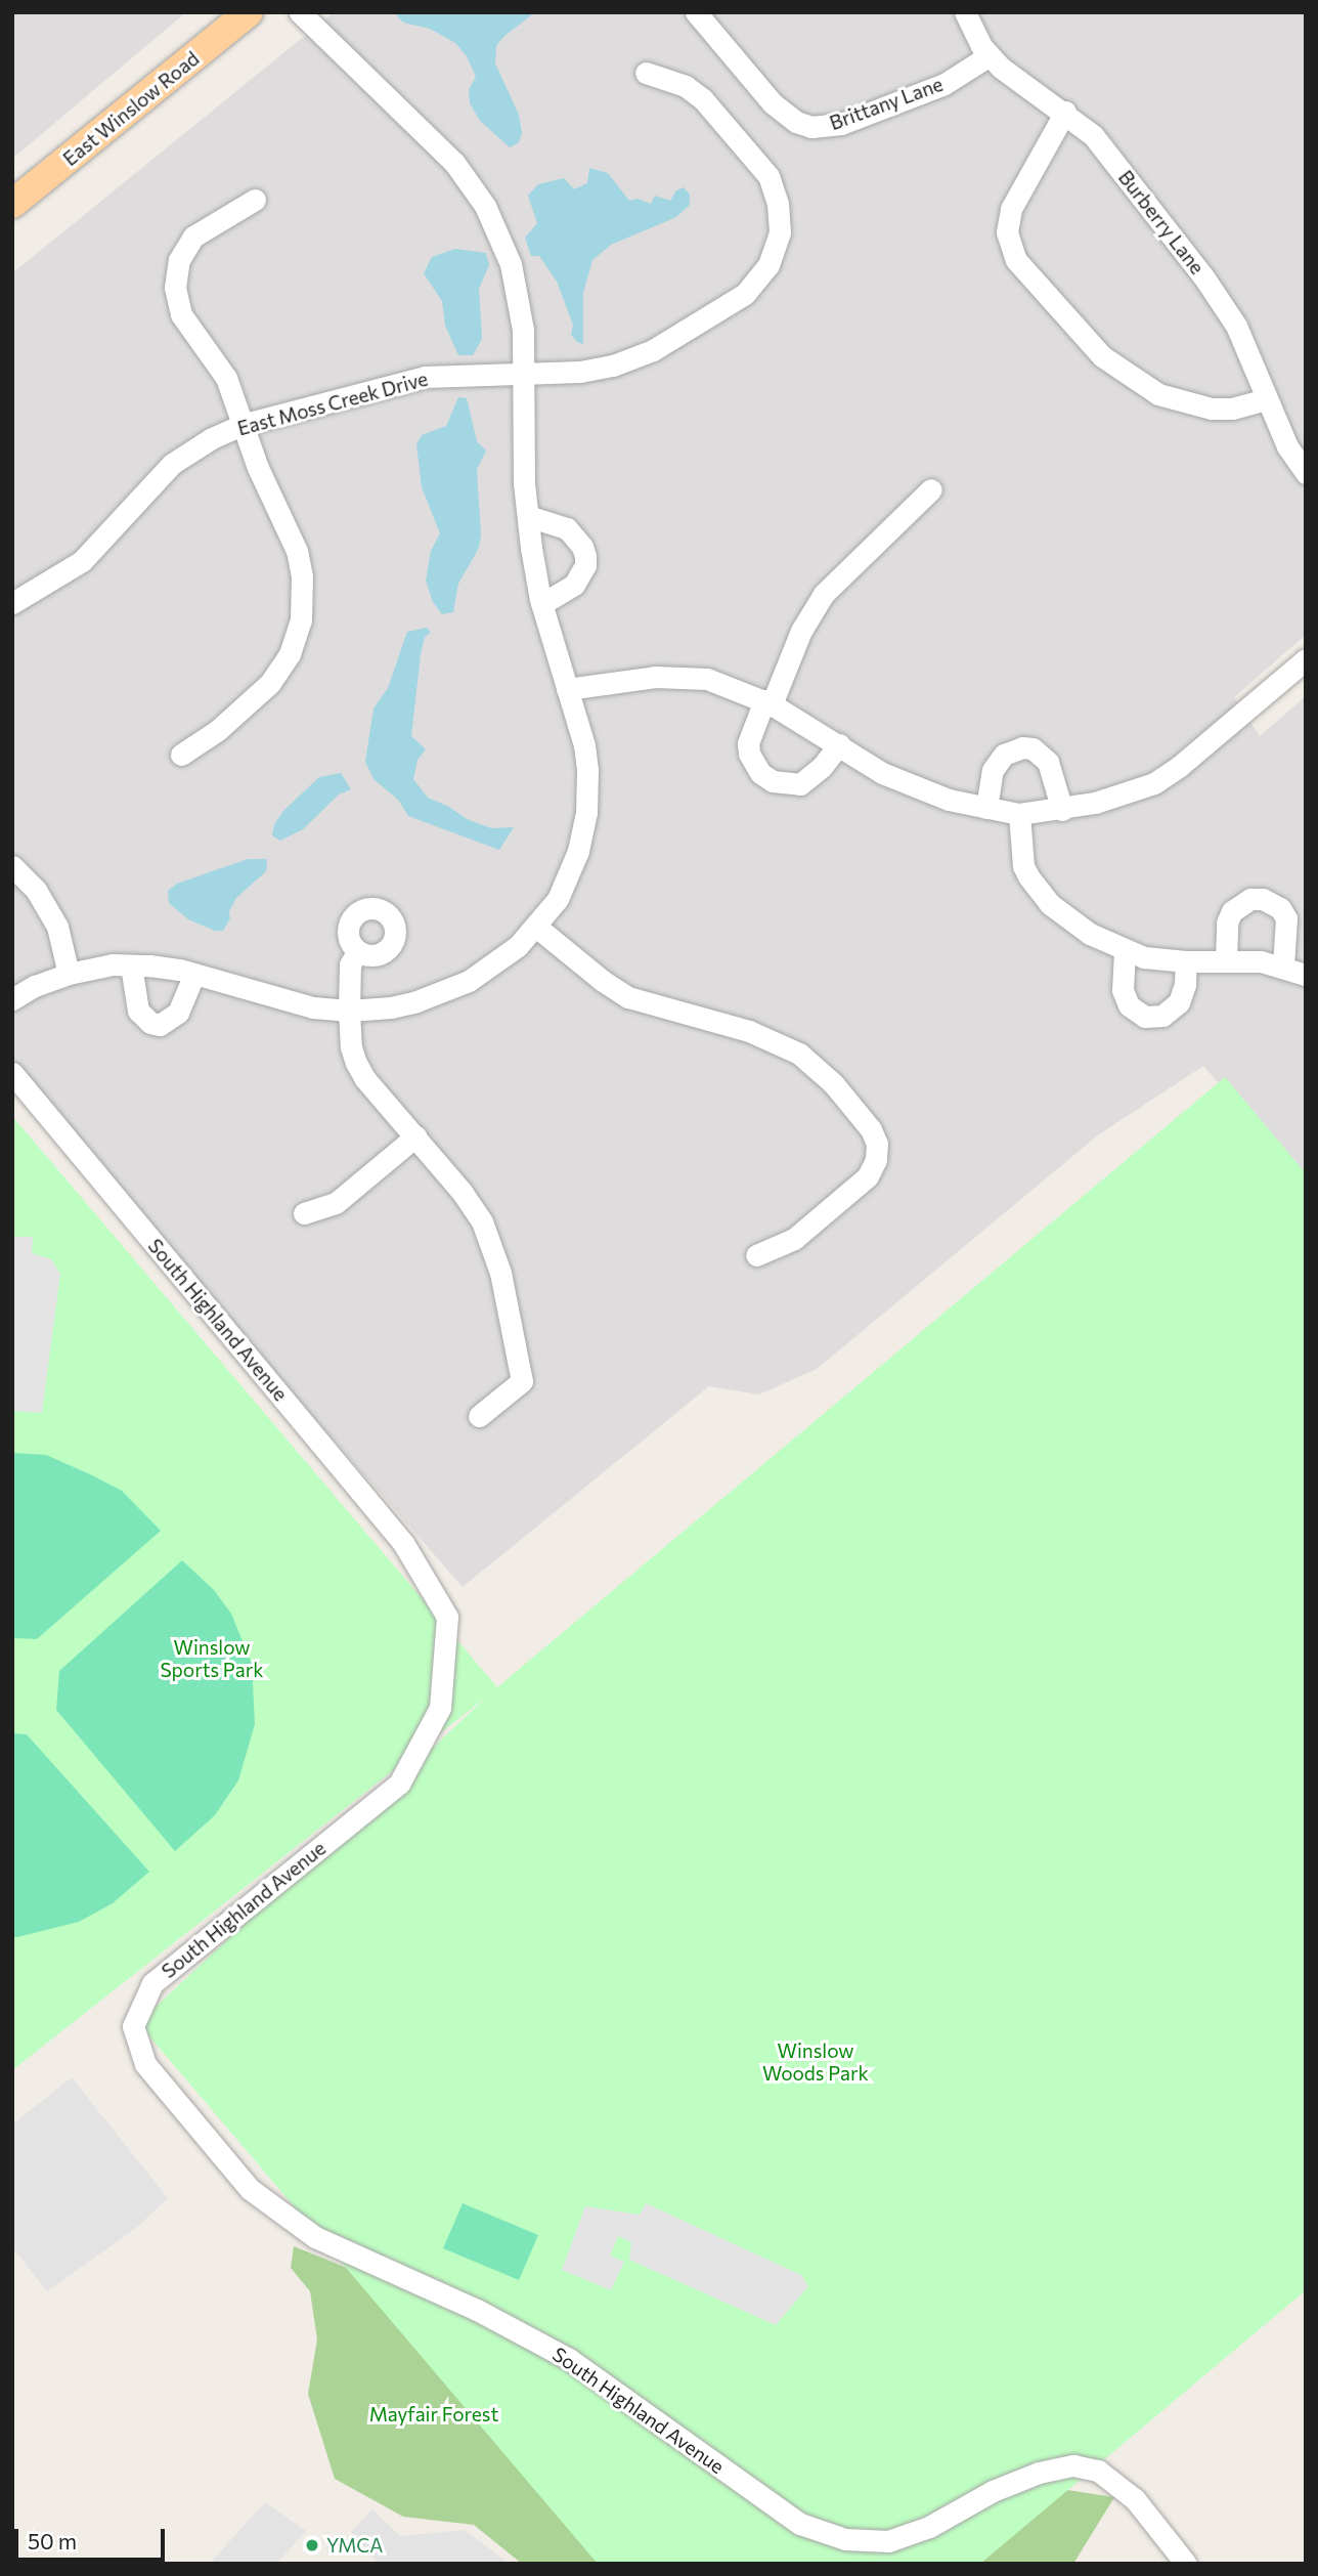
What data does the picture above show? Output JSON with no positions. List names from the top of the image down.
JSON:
{
  "streets": {
    "main road": ["East Winslow Road"],
    "street": [
      "Brittany Lane",
      "Burberry Lane",
      "East Moss Creek Drive",
      "South Highland Avenue"
    ]
  },
  "crossings": [
    ["Brittany Lane", "Burberry Lane"]
  ],
  "parks": ["Winslow Sports Park", "Winslow Woods Park", "Mayfair Forest"],
  "places": ["YMCA"],
  "scale_bar": "50 m"
}
